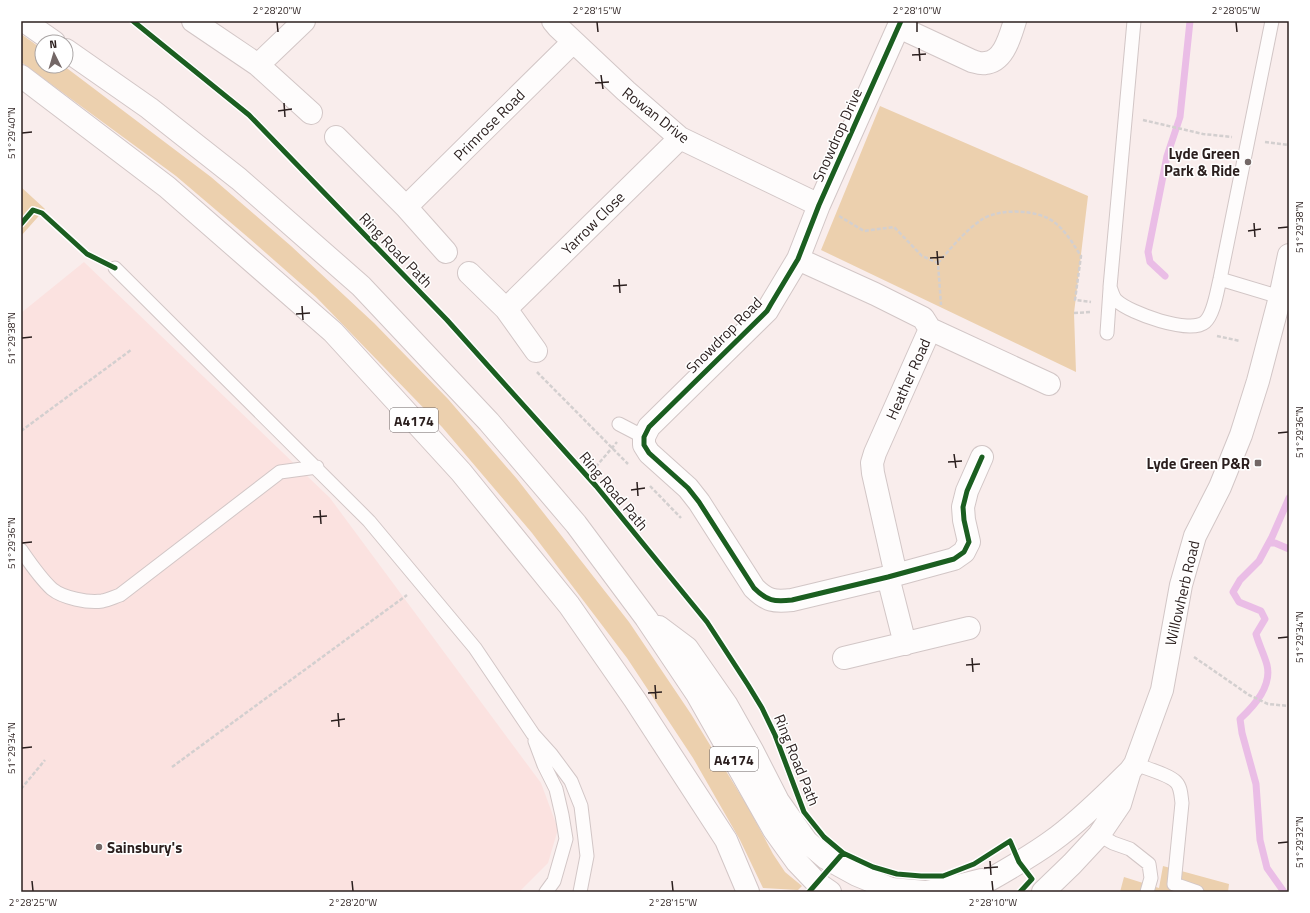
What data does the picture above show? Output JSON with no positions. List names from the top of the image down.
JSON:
{
  "streets": {
    "main road": [
      "Rowan Drive",
      "Primrose Road",
      "Snowdrop Drive",
      "Yarrow Close",
      "Snowdrop Road",
      "Heather Road",
      "A4174",
      "Willowherb Road"
    ],
    "cycle path": ["Ring Road Path"]
  },
  "crossings": [
    ["Rowan Drive", "Primrose Road"],
    ["Rowan Drive", "Snowdrop Drive"],
    ["Rowan Drive", "Yarrow Close"],
    ["Snowdrop Drive", "Snowdrop Road"],
    ["Snowdrop Drive", "Heather Road"],
    ["Snowdrop Road", "Heather Road"]
  ],
  "places": {
    "other": ["Lyde Green Park & Ride", "Sainsbury's"],
    "transit": ["Lyde Green P&R"]
  },
  "north": "top",
  "coordinates": [
    "2°28'20\"W",
    "2°28'15\"W",
    "2°28'10\"W",
    "2°28'05\"W",
    "51°29'40\"N",
    "51°29'38\"N",
    "51°29'36\"N",
    "51°29'34\"N",
    "51°29'32\"N",
    "2°28'25\"W"
  ]
}
